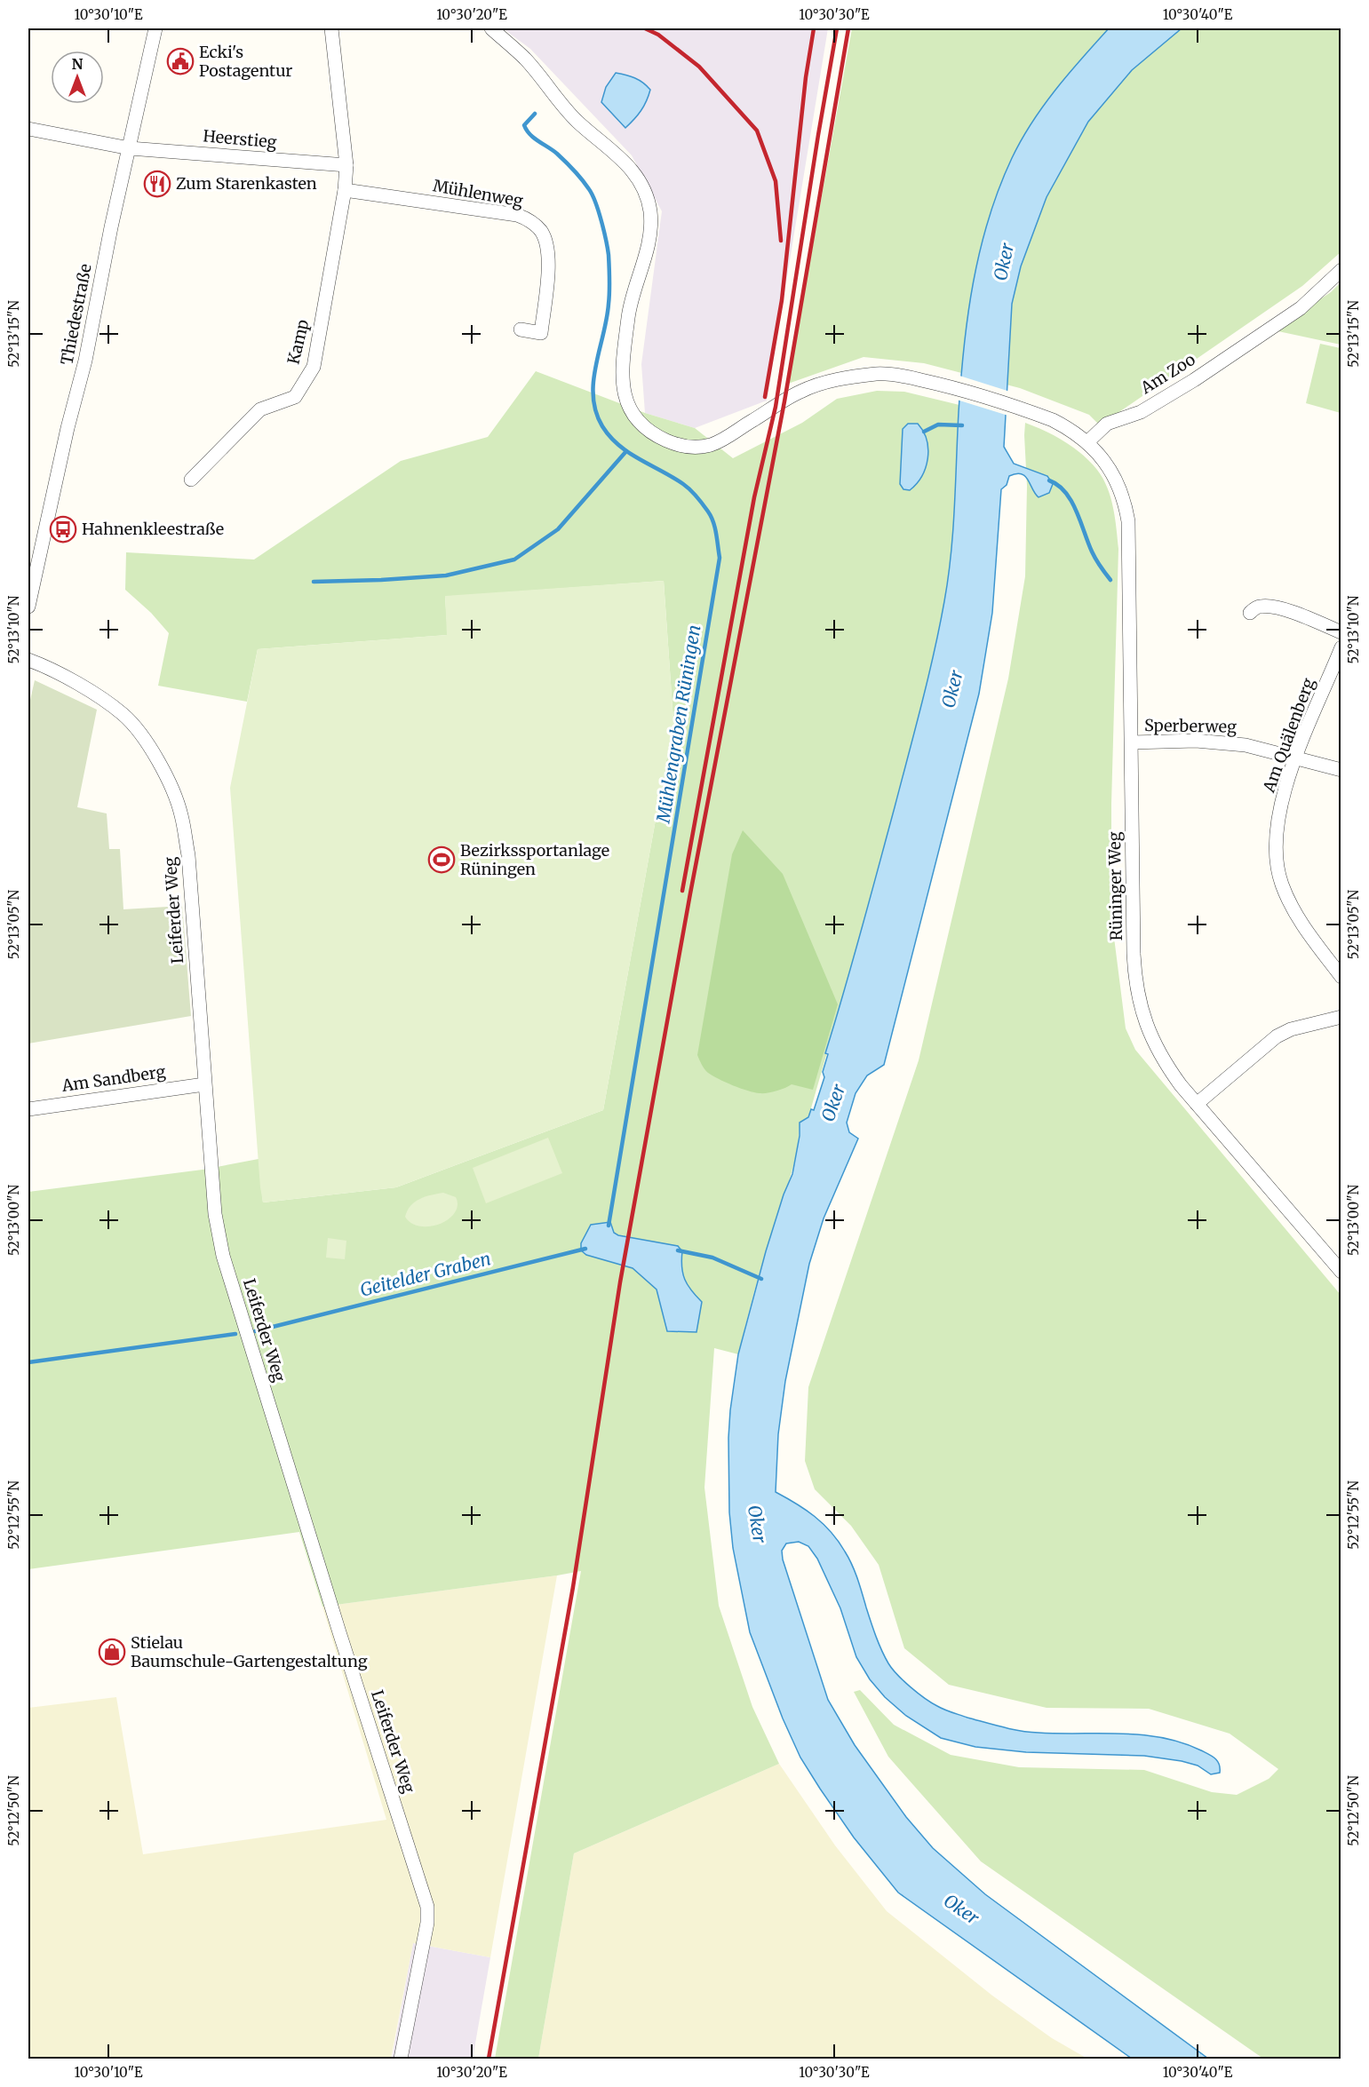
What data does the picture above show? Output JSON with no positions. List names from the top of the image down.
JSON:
{
  "streets": {
    "street": [
      "Heerstieg",
      "Mühlenweg",
      "Thiedestraße",
      "Kamp",
      "Am Zoo",
      "Sperberweg",
      "Am Quälenberg",
      "Rüninger Weg",
      "Leiferder Weg",
      "Am Sandberg"
    ]
  },
  "crossings": [
    ["Heerstieg", "Thiedestraße"],
    ["Mühlenweg", "Kamp"],
    ["Am Zoo", "Rüninger Weg"],
    ["Sperberweg", "Am Quälenberg"],
    ["Sperberweg", "Rüninger Weg"],
    ["Leiferder Weg", "Am Sandberg"]
  ],
  "water": ["Oker", "Mühlengraben Rüningen", "Geitelder Graben"],
  "places": {
    "public building": ["Ecki's Postagentur"],
    "restaurant": ["Zum Starenkasten"],
    "bus stop": ["Hahnenkleestraße"],
    "sports": ["Bezirkssportanlage Rüningen"],
    "shop": ["Stielau Baumschule-Gartengestaltung"]
  },
  "north": "top",
  "coordinates": [
    "10°30'10\"E",
    "10°30'20\"E",
    "10°30'30\"E",
    "10°30'40\"E",
    "52°13'15\"N",
    "52°13'10\"N",
    "52°13'05\"N",
    "52°13'00\"N",
    "52°12'55\"N",
    "52°12'50\"N"
  ]
}
